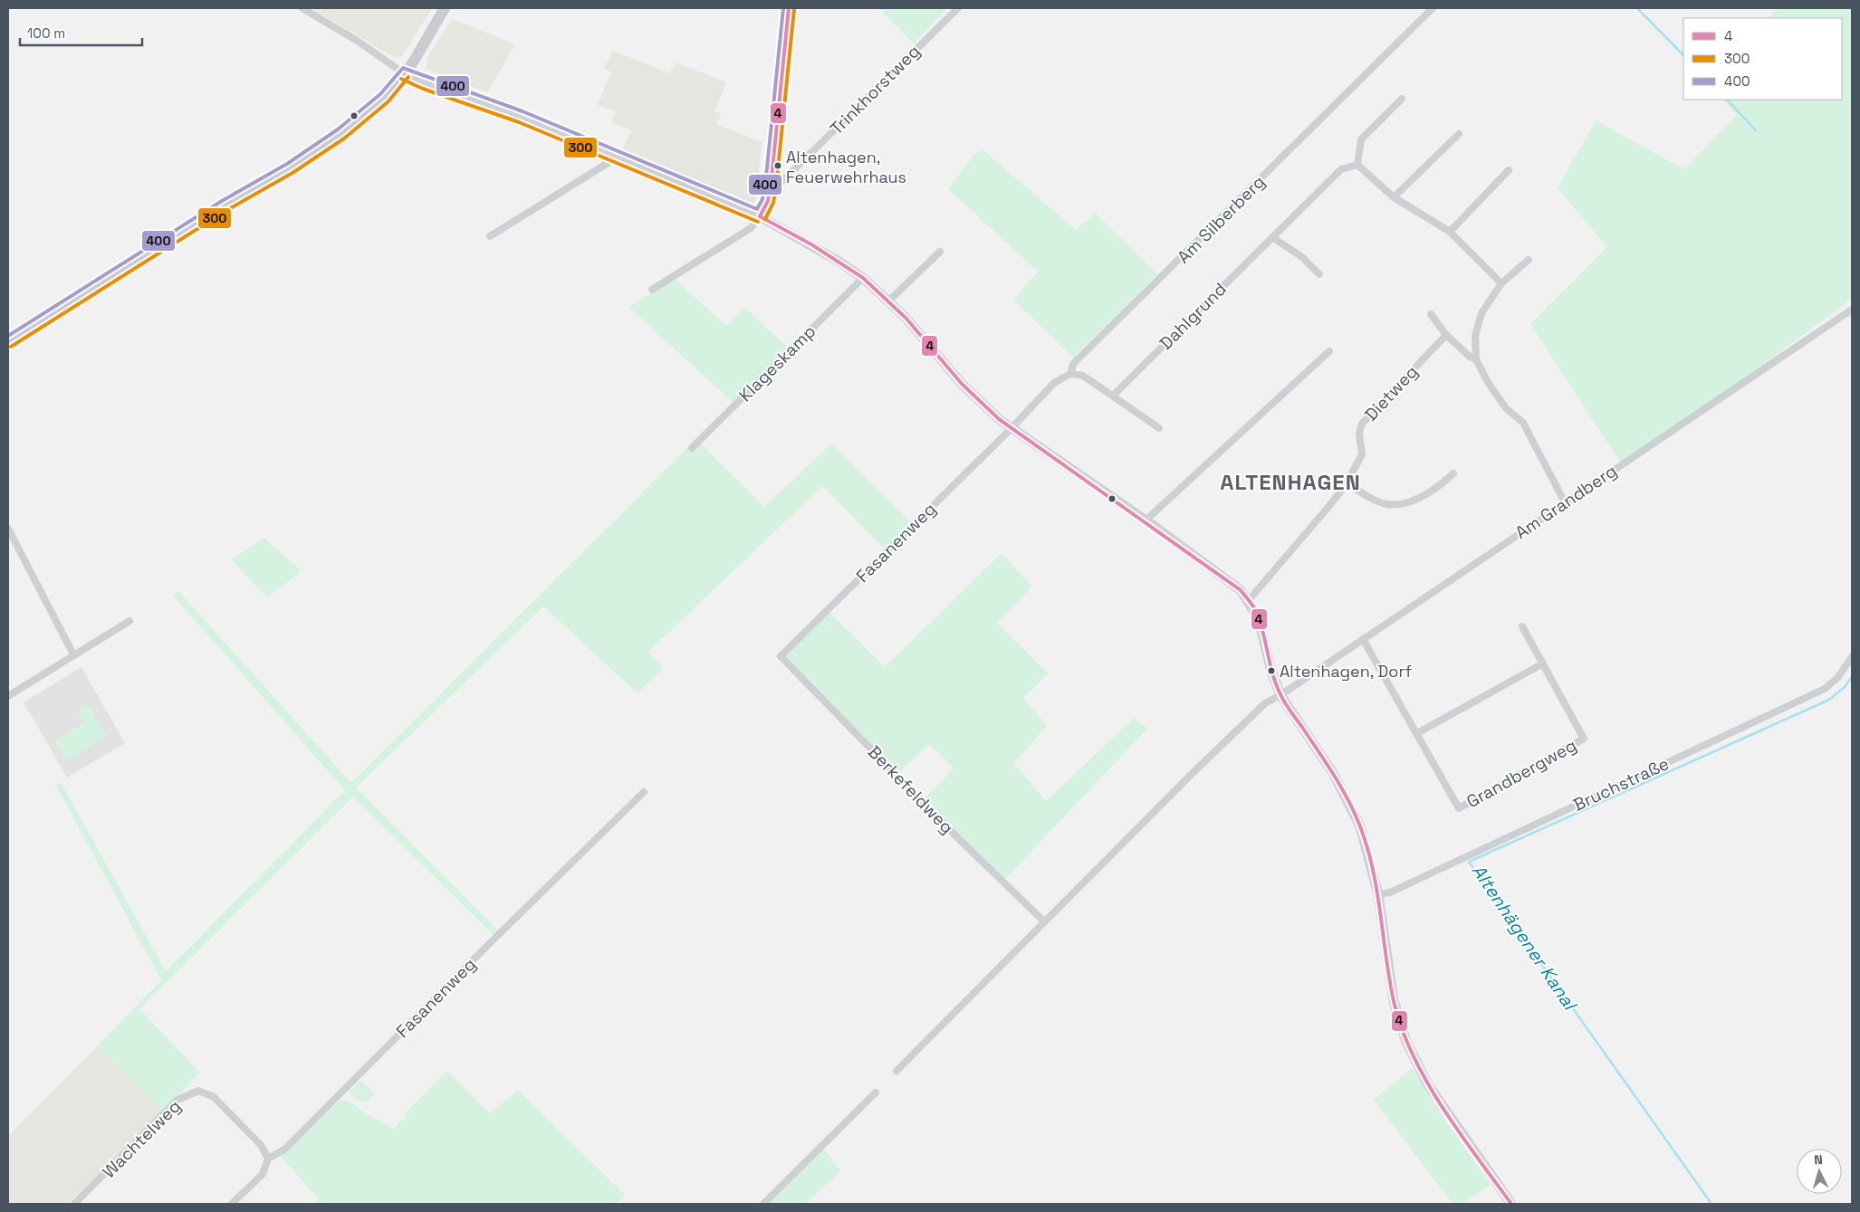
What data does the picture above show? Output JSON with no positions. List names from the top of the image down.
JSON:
{
  "streets": {
    "street": [
      "Trinkhorstweg",
      "Am Silberberg",
      "Dahlgrund",
      "Klageskamp",
      "Dietweg",
      "Am Grandberg",
      "Fasanenweg",
      "Grandbergweg",
      "Bruchstraße",
      "Berkefeldweg",
      "Wachtelweg"
    ]
  },
  "crossings": [
    ["Am Silberberg", "Fasanenweg"],
    ["Am Grandberg", "Grandbergweg"],
    ["Fasanenweg", "Berkefeldweg"],
    ["Fasanenweg", "Wachtelweg"]
  ],
  "districts": ["ALTENHAGEN"],
  "water": ["Altenhägener Kanal"],
  "places": ["Altenhagen, Feuerwehrhaus", "Altenhagen, Dorf"],
  "lines": ["transit line 4", "transit line 400", "transit line 300"],
  "legend": ["4", "300", "400"],
  "scale_bar": "100 m",
  "north": "top"
}
